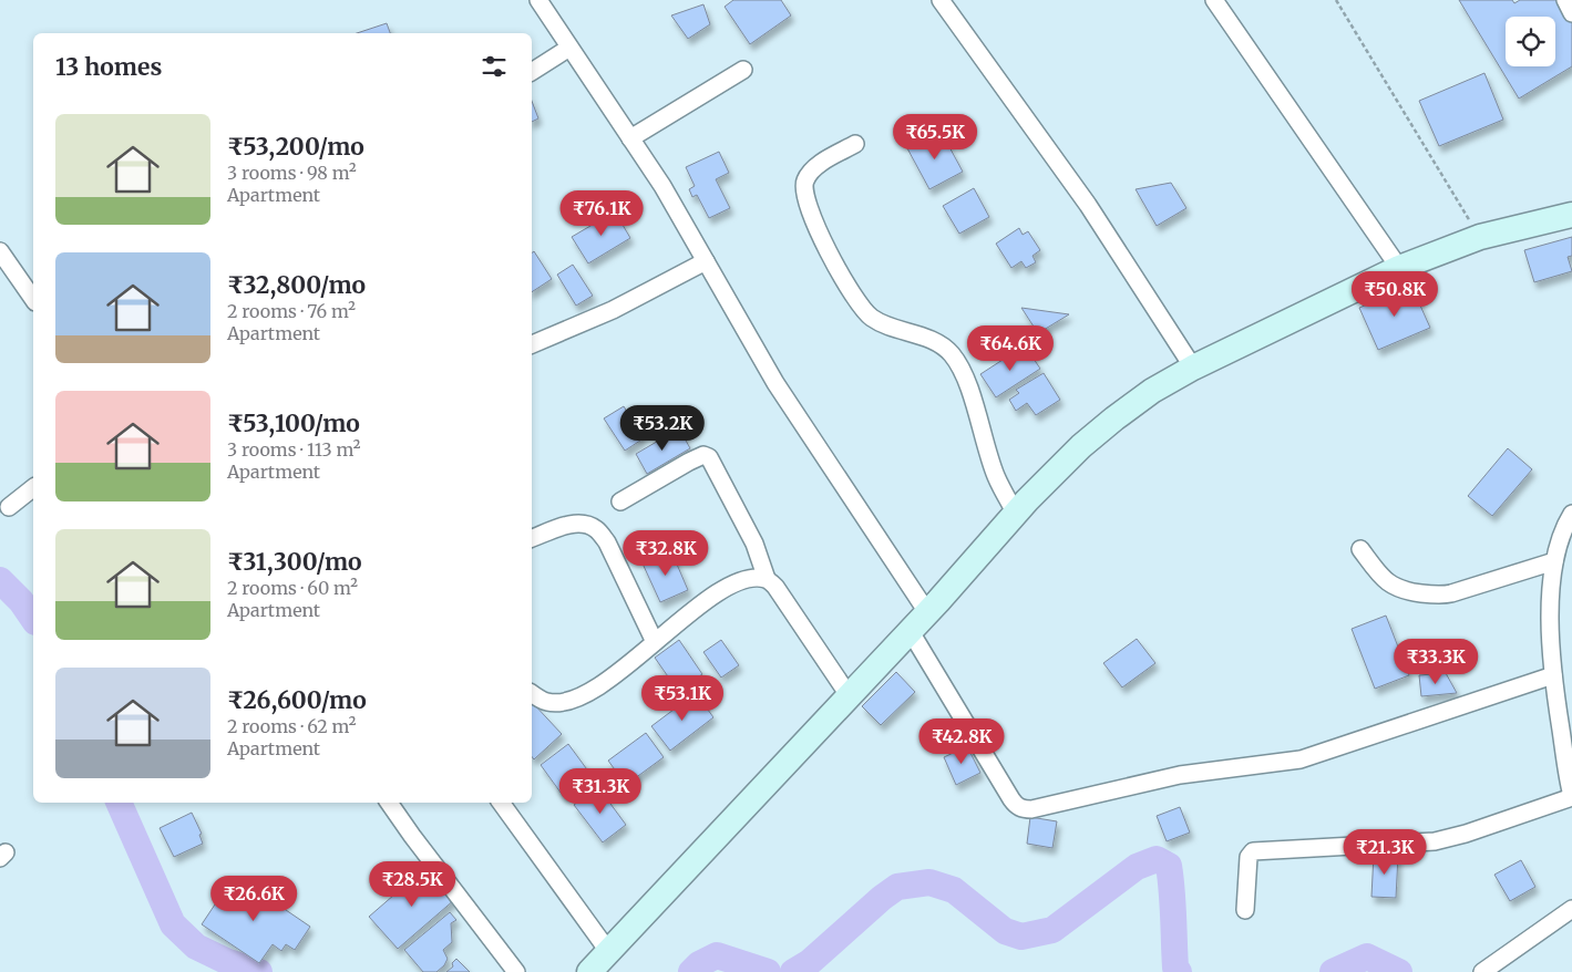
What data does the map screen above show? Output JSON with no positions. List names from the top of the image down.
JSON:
{
  "page": {
    "heading": "13 homes",
    "list": [
      {
        "name": "₹53,200/mo",
        "note": "3 rooms · 98 m² · Apartment"
      },
      {
        "name": "₹32,800/mo",
        "note": "2 rooms · 76 m² · Apartment"
      },
      {
        "name": "₹53,100/mo",
        "note": "3 rooms · 113 m² · Apartment"
      },
      {
        "name": "₹31,300/mo",
        "note": "2 rooms · 60 m² · Apartment"
      },
      {
        "name": "₹26,600/mo",
        "note": "2 rooms · 62 m² · Apartment"
      }
    ],
    "price": [
      "₹65.5K",
      "₹76.1K",
      "₹50.8K",
      "₹64.6K",
      "₹53.2K",
      "₹32.8K",
      "₹33.3K",
      "₹53.1K",
      "₹42.8K",
      "₹31.3K",
      "₹21.3K",
      "₹28.5K",
      "₹26.6K"
    ]
  }
}
